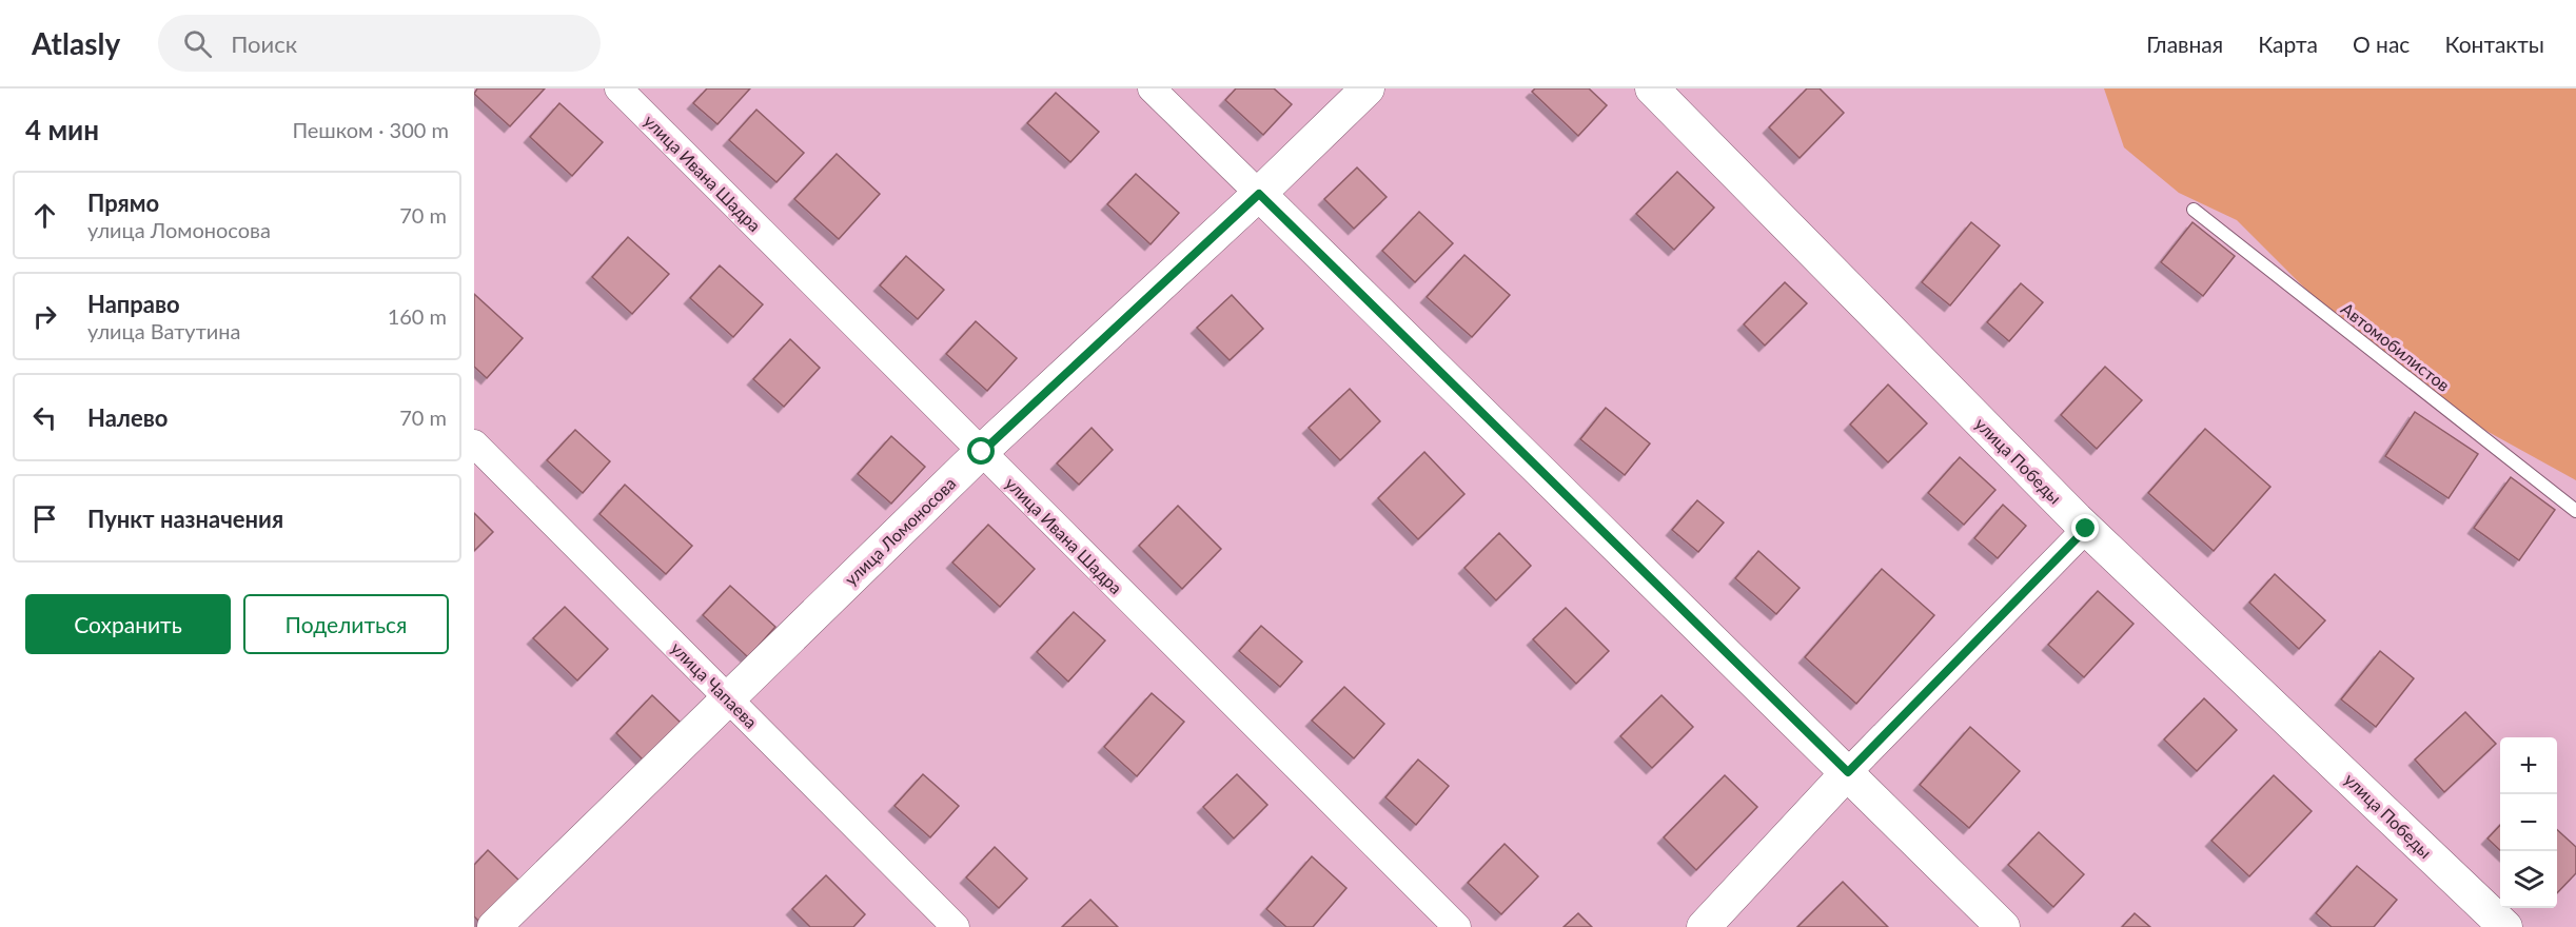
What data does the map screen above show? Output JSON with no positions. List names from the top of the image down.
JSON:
{
  "streets": {
    "street": [
      "улица Ивана Шадра",
      "улица Победы",
      "улица Ломоносова",
      "улица Чапаева"
    ],
    "lane": ["Автомобилистов"]
  },
  "crossings": [
    ["улица Ивана Шадра", "улица Ломоносова"],
    ["улица Ломоносова", "улица Чапаева"]
  ],
  "page": {
    "header": "Atlasly",
    "search": "Поиск",
    "nav": [
      "Главная",
      "Карта",
      "О нас",
      "Контакты"
    ],
    "heading": ["4 мин", "Пешком · 300 m"],
    "list": [
      ["Прямо", "улица Ломоносова", "70 m"],
      ["Направо", "улица Ватутина", "160 m"],
      ["Налево", "70 m"],
      "Пункт назначения"
    ],
    "buttons": ["Сохранить", "Поделиться"],
    "map_buttons": ["+", "−"]
  }
}
